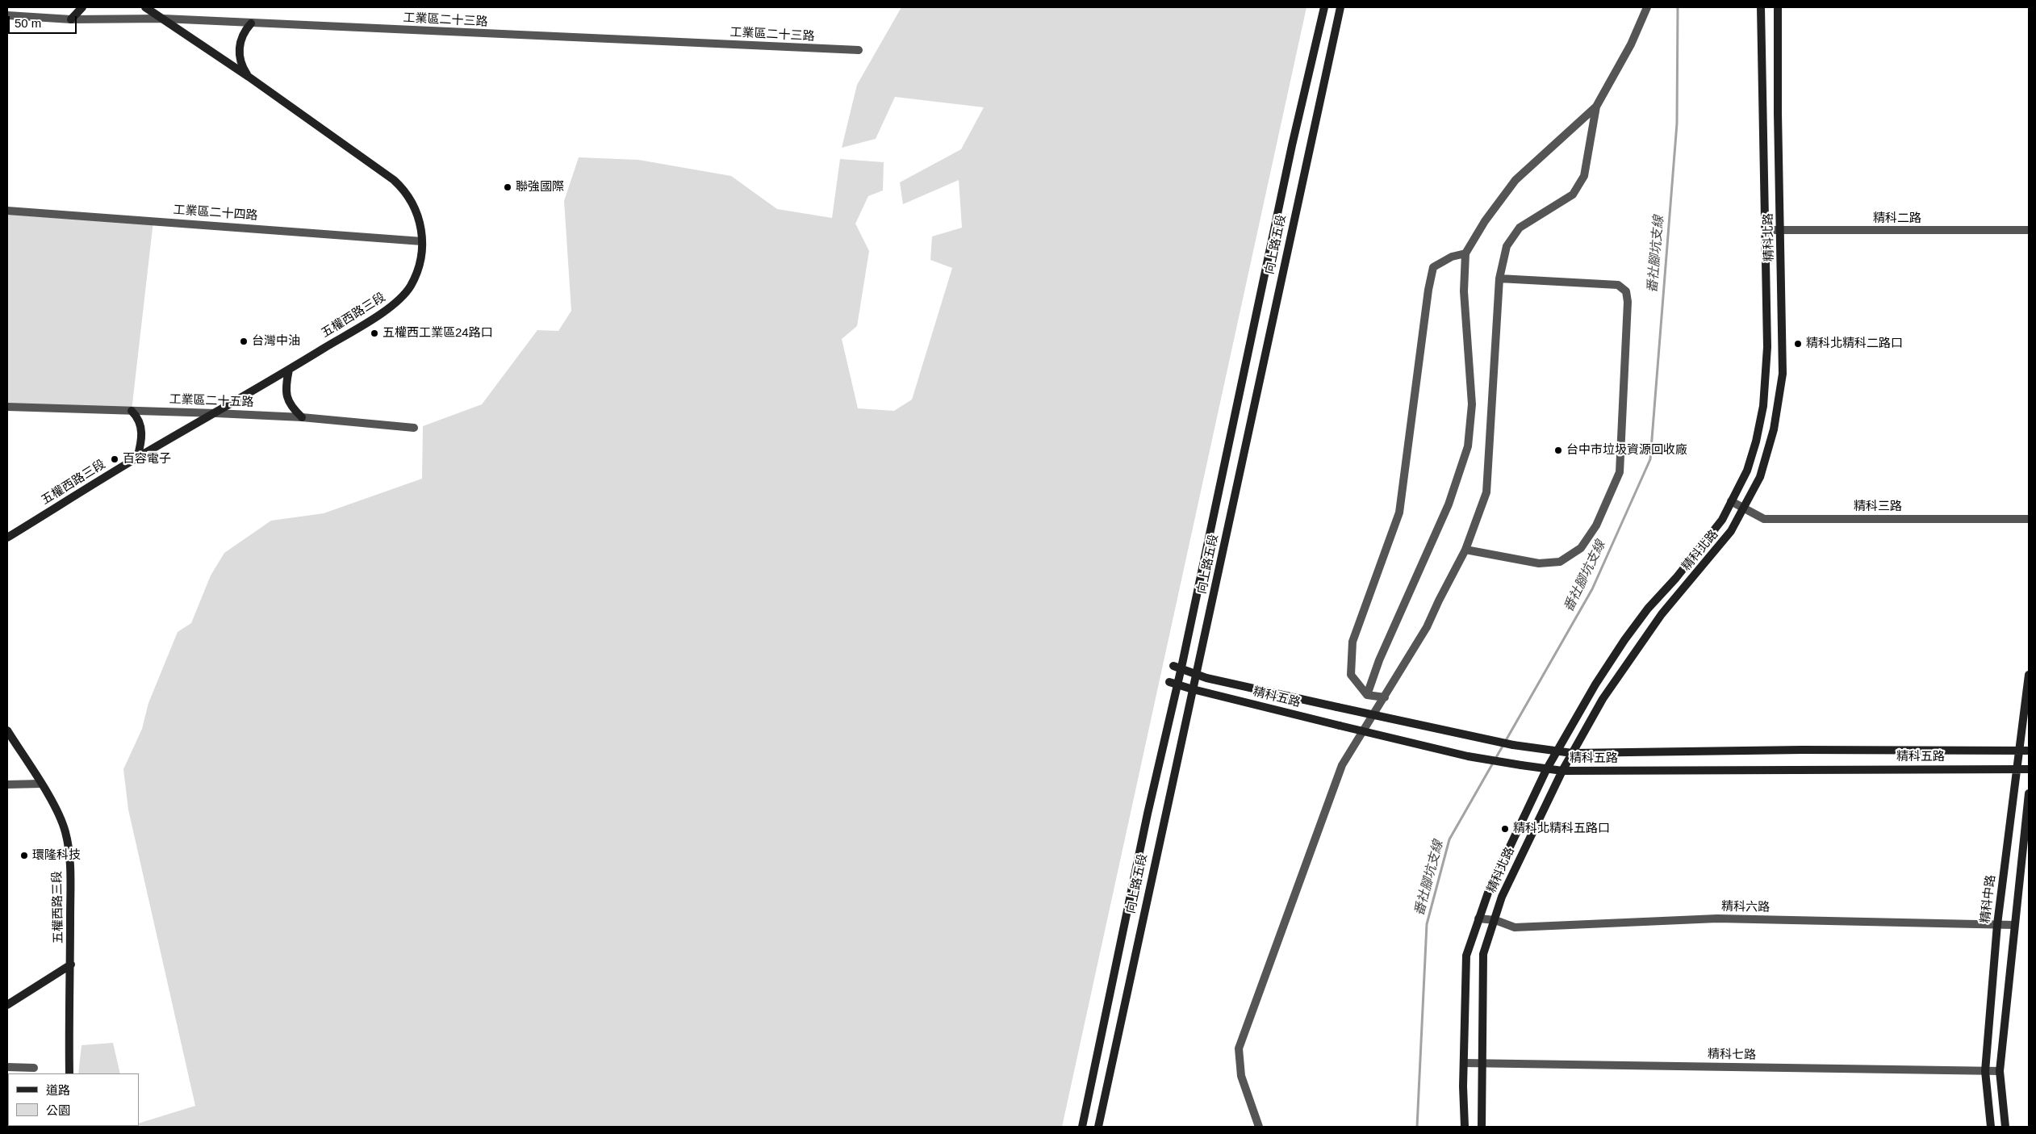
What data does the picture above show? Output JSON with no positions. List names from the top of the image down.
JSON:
{
  "streets": {
    "street": [
      "工業區二十三路",
      "工業區二十四路",
      "精科二路",
      "精科北路",
      "向上路五段",
      "五權西路三段",
      "工業區二十五路",
      "精科三路",
      "精科五路",
      "精科中路",
      "精科六路",
      "精科七路"
    ]
  },
  "crossings": [
    ["工業區二十三路", "五權西路三段"],
    ["工業區二十四路", "五權西路三段"],
    ["精科二路", "精科北路"],
    ["精科北路", "精科三路"],
    ["精科北路", "精科五路"],
    ["精科北路", "精科六路"],
    ["精科北路", "精科七路"],
    ["向上路五段", "精科五路"],
    ["五權西路三段", "工業區二十五路"],
    ["精科五路", "精科中路"],
    ["精科中路", "精科六路"],
    ["精科中路", "精科七路"]
  ],
  "water": ["番社腳坑支線"],
  "places": [
    "聯強國際",
    "五權西工業區24路口",
    "台灣中油",
    "精科北精科二路口",
    "台中市垃圾資源回收廠",
    "百容電子",
    "精科北精科五路口",
    "環隆科技"
  ],
  "legend": ["道路", "公園"],
  "scale_bar": "50 m"
}
